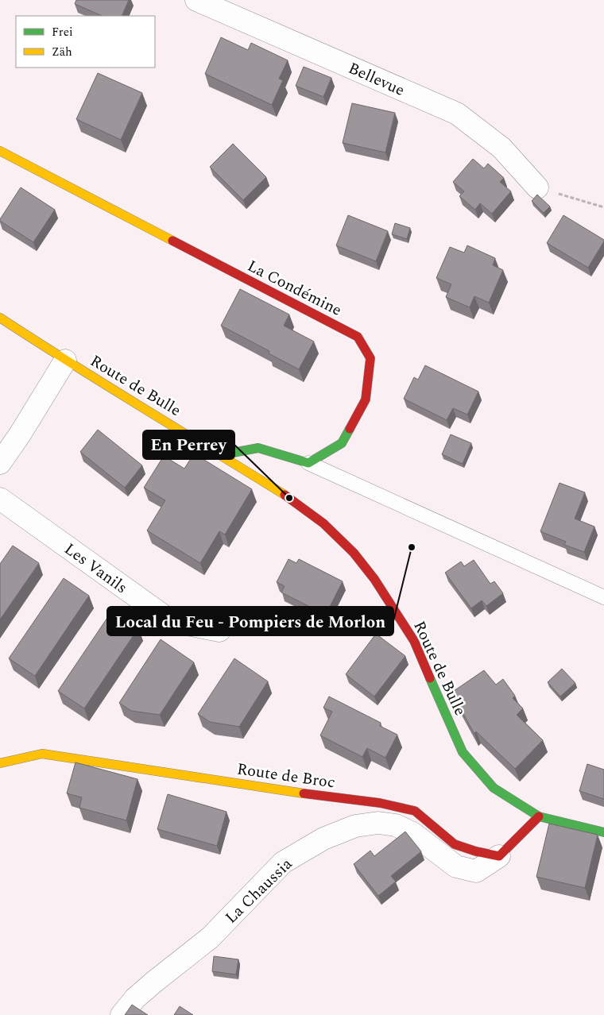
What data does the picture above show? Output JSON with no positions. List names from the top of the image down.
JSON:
{
  "streets": {
    "street": [
      "Bellevue",
      "La Condémine",
      "Route de Bulle",
      "Les Vanils",
      "Route de Broc",
      "La Chaussia"
    ]
  },
  "crossings": [
    ["Route de Broc", "La Chaussia"]
  ],
  "places": ["En Perrey", "Local du Feu - Pompiers de Morlon"],
  "legend": ["Frei", "Zäh"]
}
